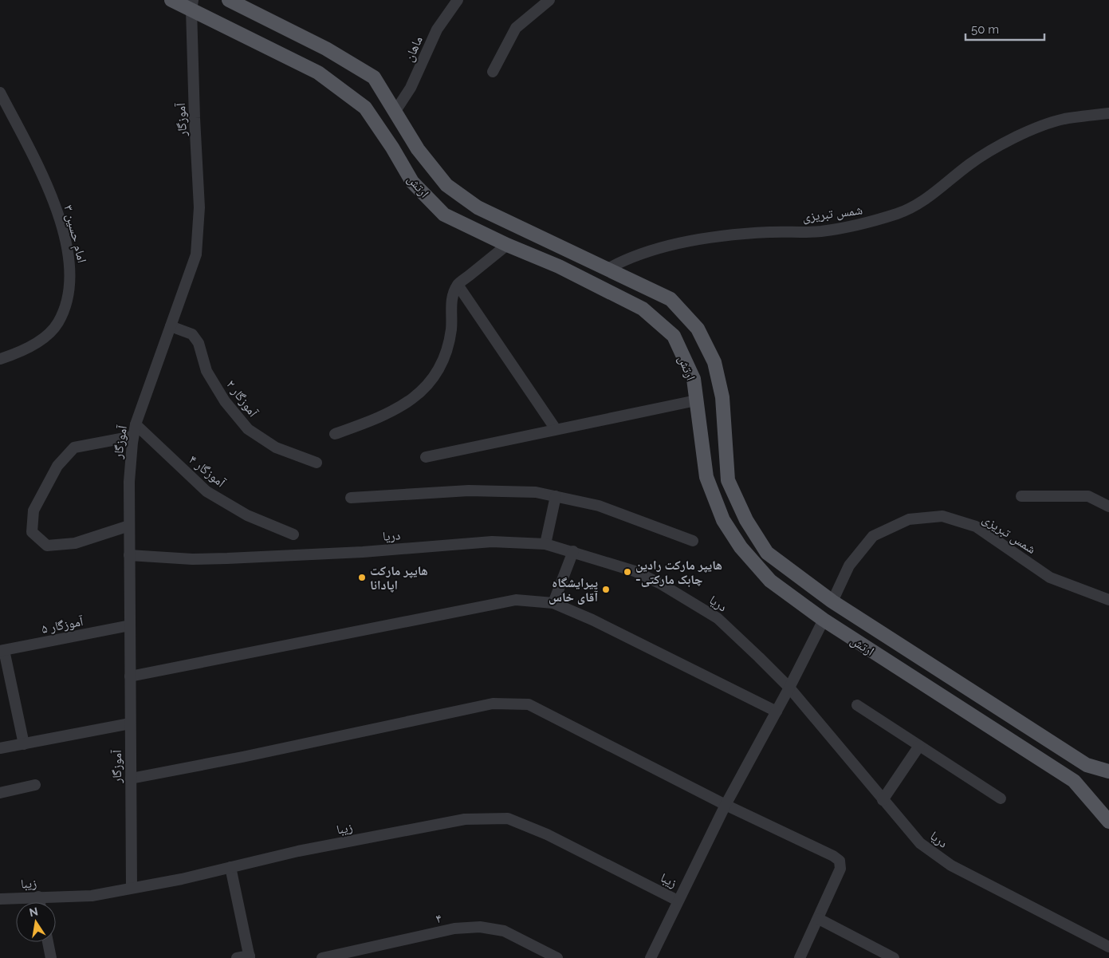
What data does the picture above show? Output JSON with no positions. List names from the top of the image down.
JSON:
{
  "streets": {
    "main road": ["ارتش"],
    "street": [
      "ماهان",
      "آموزگار",
      "شمس تبریزی",
      "امام حسین ۳",
      "آموزگار ۲",
      "آموزگار ۴",
      "دریا",
      "آموزگار ۵",
      "زیبا",
      "۴"
    ]
  },
  "crossings": [
    ["ماهان", "ارتش"],
    ["آموزگار", "ارتش"],
    ["آموزگار", "آموزگار ۲"],
    ["آموزگار", "آموزگار ۴"],
    ["آموزگار", "دریا"],
    ["آموزگار", "آموزگار ۵"],
    ["آموزگار", "زیبا"],
    ["ارتش", "شمس تبریزی"]
  ],
  "places": ["هایپر مارکت رادین -چابک مارکتی", "هایپر مارکت اپادانا", "پیرایشگاه آقای خاس"],
  "scale_bar": "50 m",
  "north": "top"
}
